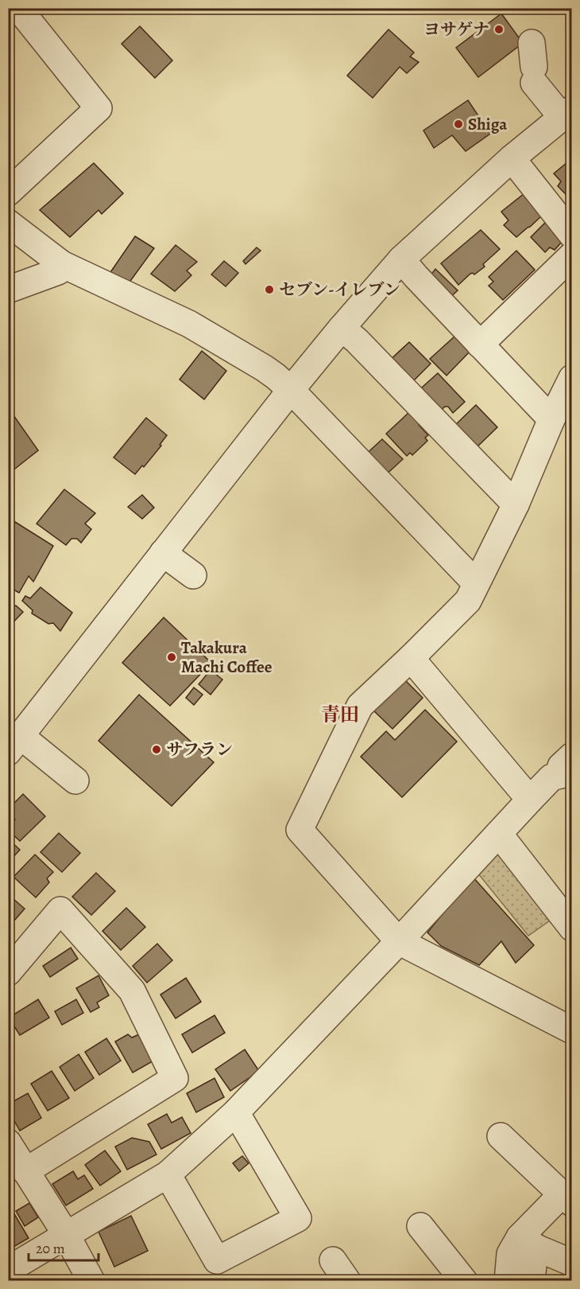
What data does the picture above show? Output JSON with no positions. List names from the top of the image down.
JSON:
{
  "districts": ["青田"],
  "places": [
    "ヨサゲナ",
    "Shiga",
    "セブン-イレブン",
    "Takakura Machi Coffee",
    "サフラン"
  ],
  "scale_bar": "20 m"
}
